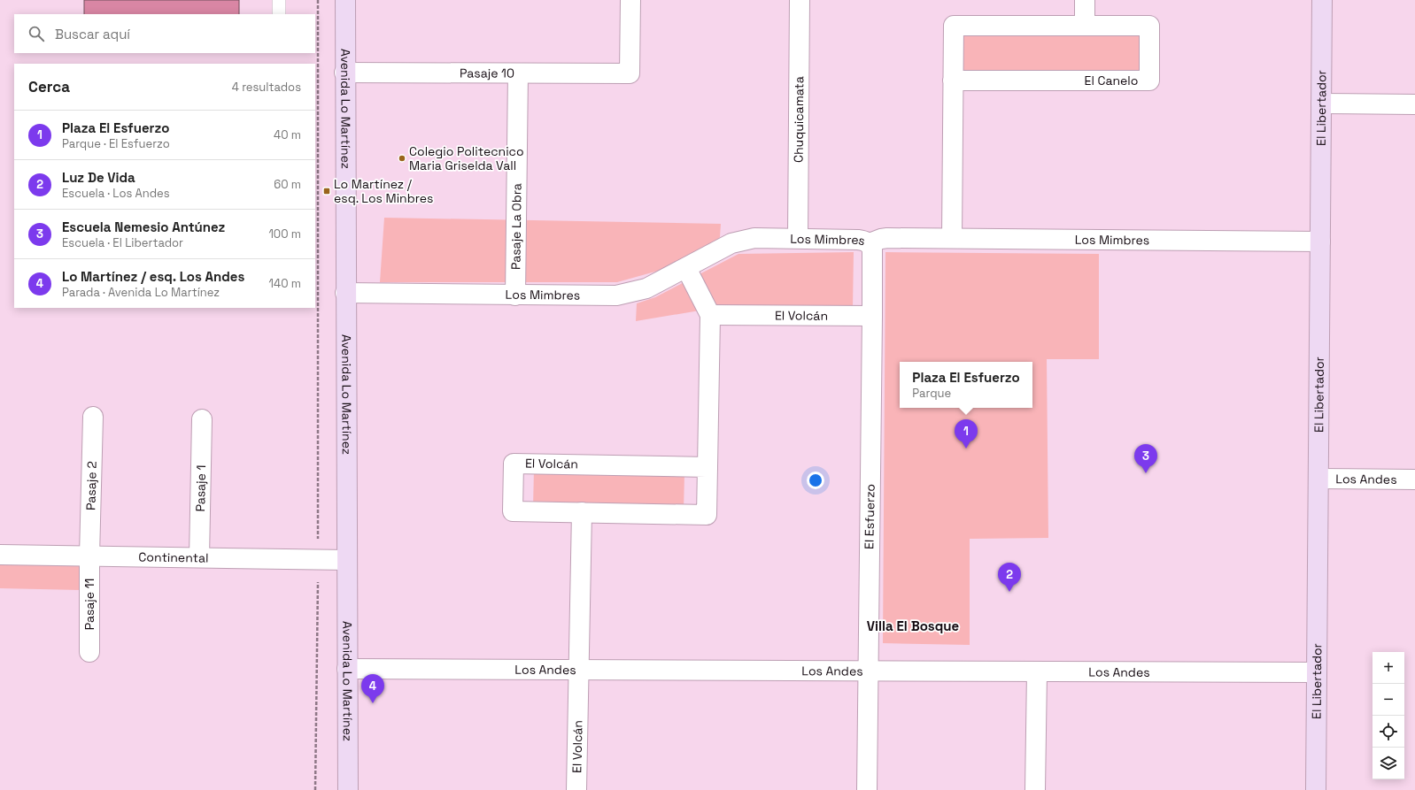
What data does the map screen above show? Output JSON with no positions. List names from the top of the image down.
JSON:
{
  "streets": {
    "main road": ["Avenida Lo Martínez", "El Libertador"],
    "street": [
      "Pasaje 10",
      "El Canelo",
      "Chuquicamata",
      "Pasaje La Obra",
      "Los Mimbres",
      "El Volcán",
      "Los Andes",
      "Pasaje 2",
      "Pasaje 1",
      "El Esfuerzo",
      "Continental",
      "Pasaje 11"
    ]
  },
  "crossings": [
    ["Pasaje 10", "Avenida Lo Martínez"],
    ["Pasaje 10", "Pasaje La Obra"],
    ["El Canelo", "Los Mimbres"],
    ["Avenida Lo Martínez", "Los Mimbres"],
    ["Avenida Lo Martínez", "Los Andes"],
    ["Avenida Lo Martínez", "Continental"],
    ["El Libertador", "Los Mimbres"],
    ["El Libertador", "Los Andes"],
    ["Chuquicamata", "Los Mimbres"],
    ["Pasaje La Obra", "Los Mimbres"],
    ["Los Mimbres", "El Volcán"],
    ["Los Mimbres", "El Esfuerzo"],
    ["El Volcán", "Los Andes"],
    ["El Volcán", "El Esfuerzo"],
    ["Los Andes", "El Esfuerzo"],
    ["Pasaje 2", "Continental"],
    ["Pasaje 2", "Pasaje 11"],
    ["Pasaje 1", "Continental"],
    ["Continental", "Pasaje 11"]
  ],
  "districts": ["Villa El Bosque"],
  "places": {
    "other": ["Colegio Politecnico Maria Griselda Vall"],
    "transit": ["Lo Martínez / esq. Los Minbres"]
  },
  "page": {
    "search": "Buscar aquí",
    "heading": ["Cerca", "4 resultados"],
    "list": [
      {
        "mark": "1",
        "name": "Plaza El Esfuerzo",
        "note": "Parque · El Esfuerzo",
        "value": "40 m"
      },
      {
        "mark": "2",
        "name": "Luz De Vida",
        "note": "Escuela · Los Andes",
        "value": "60 m"
      },
      {
        "mark": "3",
        "name": "Escuela Nemesio Antúnez",
        "note": "Escuela · El Libertador",
        "value": "100 m"
      },
      {
        "mark": "4",
        "name": "Lo Martínez / esq. Los Andes",
        "note": "Parada · Avenida Lo Martínez",
        "value": "140 m"
      }
    ],
    "popup": ["Plaza El Esfuerzo", "Parque"],
    "pins": [
      "1",
      "3",
      "2",
      "4"
    ],
    "map_buttons": ["+", "−"]
  }
}
